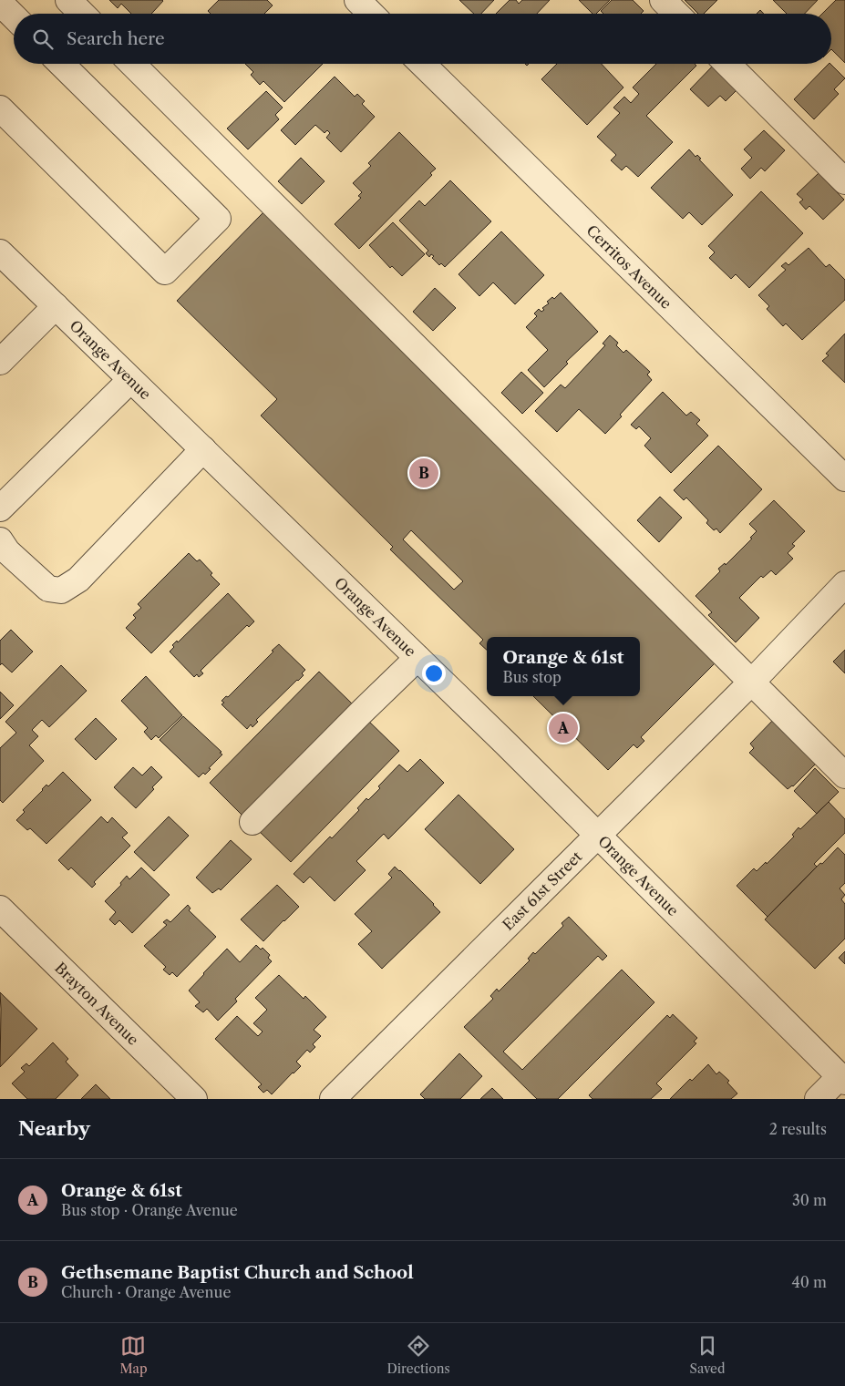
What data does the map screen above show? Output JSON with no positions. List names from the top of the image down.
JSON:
{
  "streets": {
    "street": [
      "Cerritos Avenue",
      "Orange Avenue",
      "East 61st Street",
      "Brayton Avenue"
    ]
  },
  "crossings": [
    ["Orange Avenue", "East 61st Street"]
  ],
  "page": {
    "search": "Search here",
    "pins": ["B", "A"],
    "popup": ["Orange & 61st", "Bus stop"],
    "heading": ["Nearby", "2 results"],
    "list": [
      {
        "mark": "A",
        "name": "Orange & 61st",
        "note": "Bus stop · Orange Avenue",
        "value": "30 m"
      },
      {
        "mark": "B",
        "name": "Gethsemane Baptist Church and School",
        "note": "Church · Orange Avenue",
        "value": "40 m"
      }
    ],
    "nav": ["Map", "Directions", "Saved"]
  }
}
